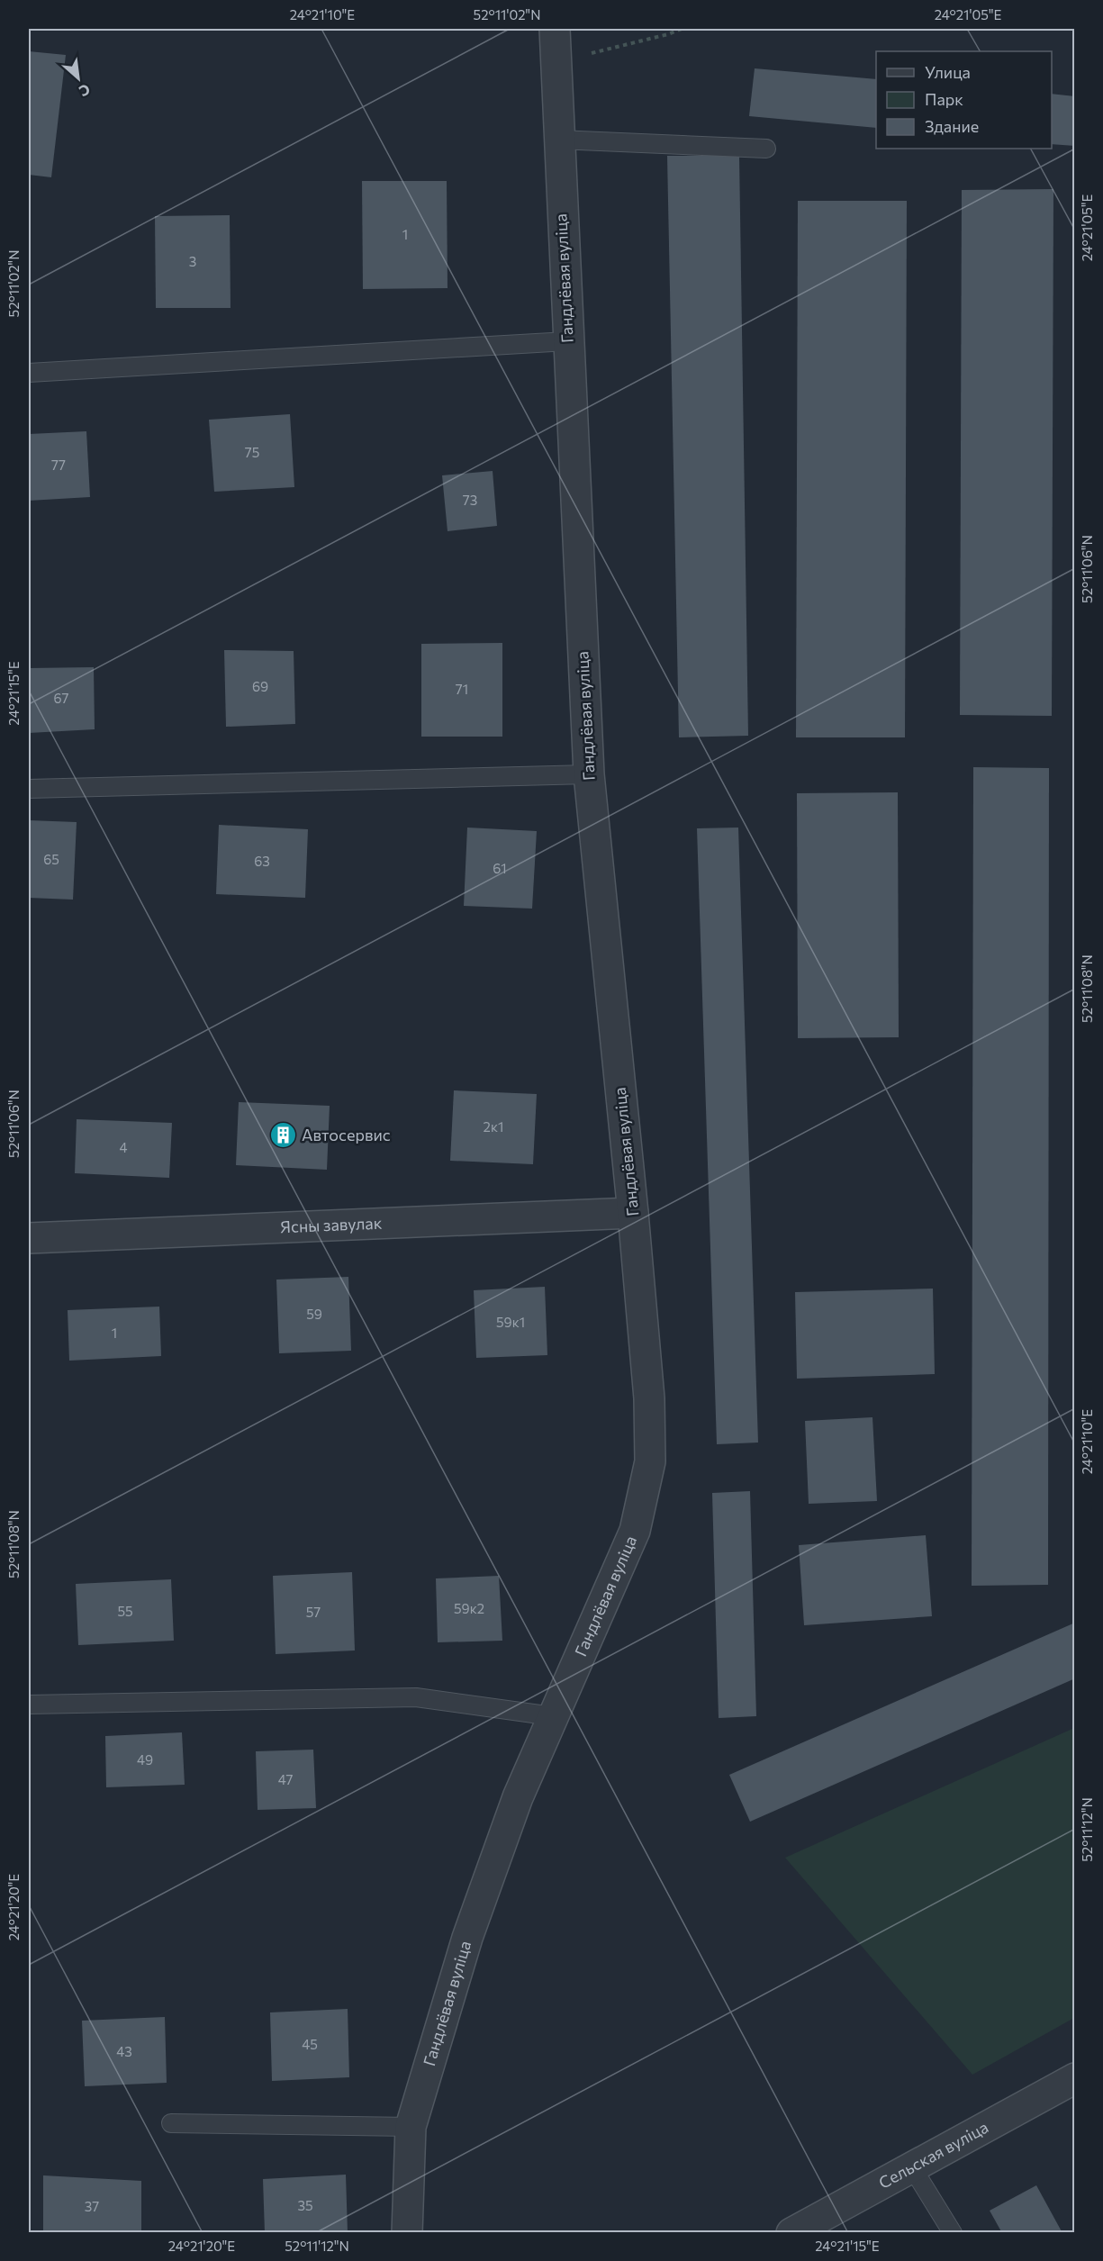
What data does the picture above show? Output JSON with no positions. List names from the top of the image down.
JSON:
{
  "streets": {
    "street": ["Гандлёвая вуліца", "Ясны завулак", "Сельская вуліца"]
  },
  "crossings": [
    ["Гандлёвая вуліца", "Ясны завулак"]
  ],
  "places": {
    "building": ["Автосервис"]
  },
  "house_numbers": [
    "1",
    "3",
    "75",
    "77",
    "73",
    "69",
    "71",
    "67",
    "65",
    "63",
    "61",
    "2к1",
    "4",
    "59",
    "59к1",
    "1",
    "59к2",
    "55",
    "57",
    "49",
    "47",
    "45",
    "43",
    "35",
    "37"
  ],
  "legend": ["Улица", "Парк", "Здание"],
  "north": "bottom right",
  "coordinates": [
    "24°21'10\"E",
    "52°11'02\"N",
    "24°21'05\"E",
    "52°11'06\"N",
    "24°21'15\"E",
    "52°11'08\"N",
    "52°11'12\"N",
    "24°21'20\"E"
  ]
}
